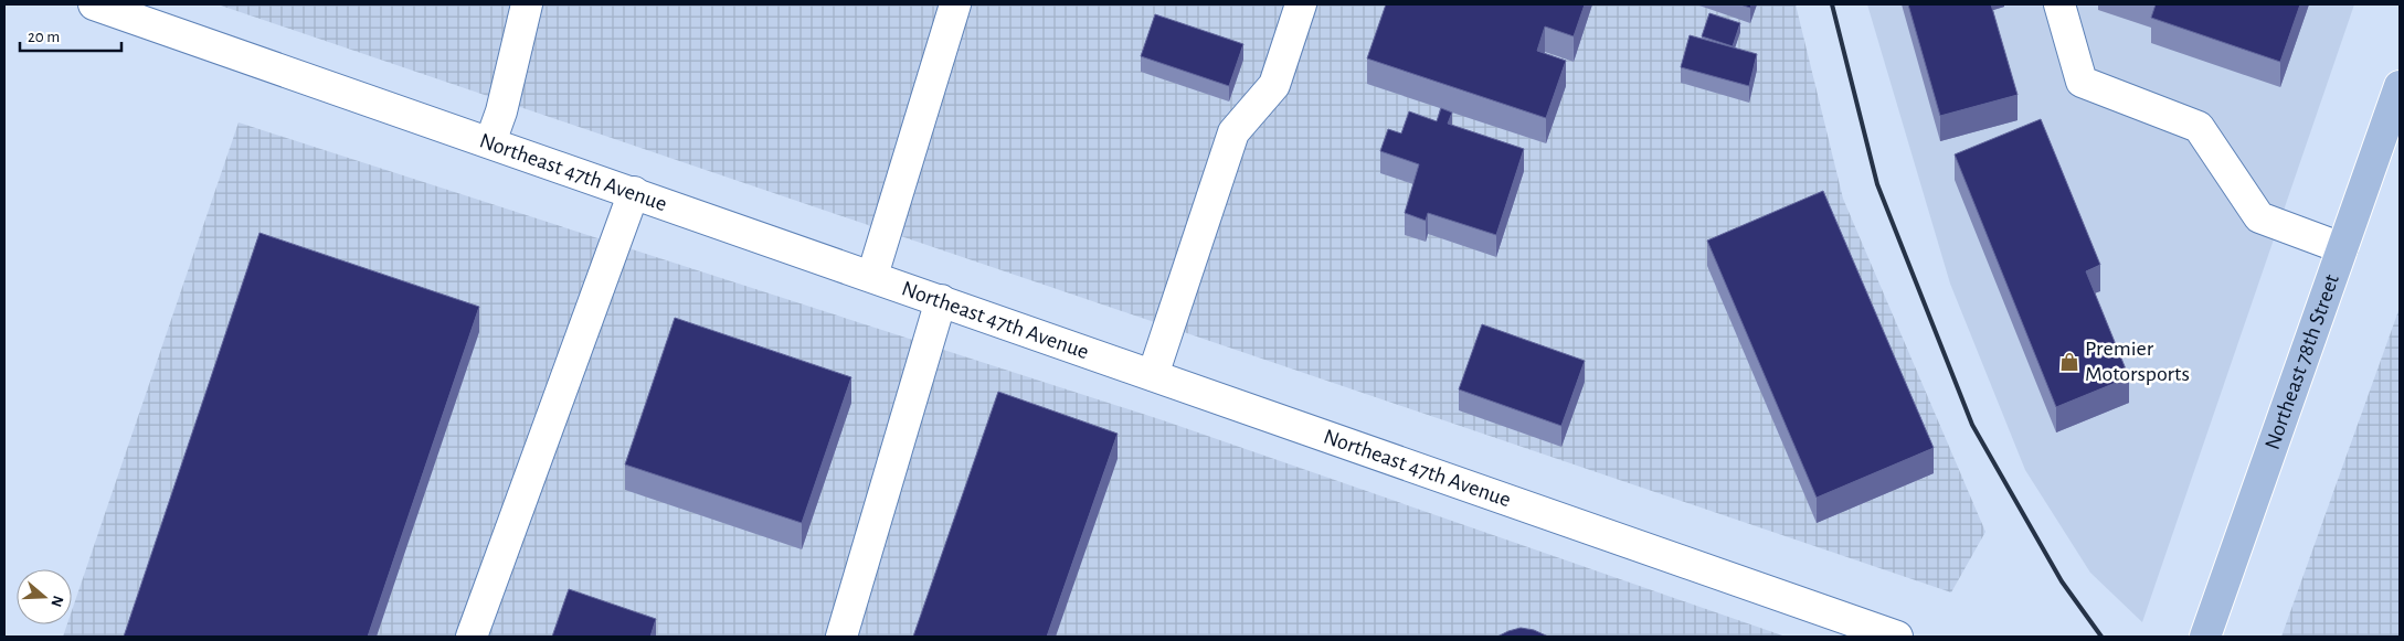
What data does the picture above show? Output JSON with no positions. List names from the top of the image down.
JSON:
{
  "streets": {
    "main road": ["Northeast 78th Street"],
    "street": ["Northeast 47th Avenue"]
  },
  "places": {
    "shop": ["Premier Motorsports"]
  },
  "scale_bar": "20 m",
  "north": "right"
}
